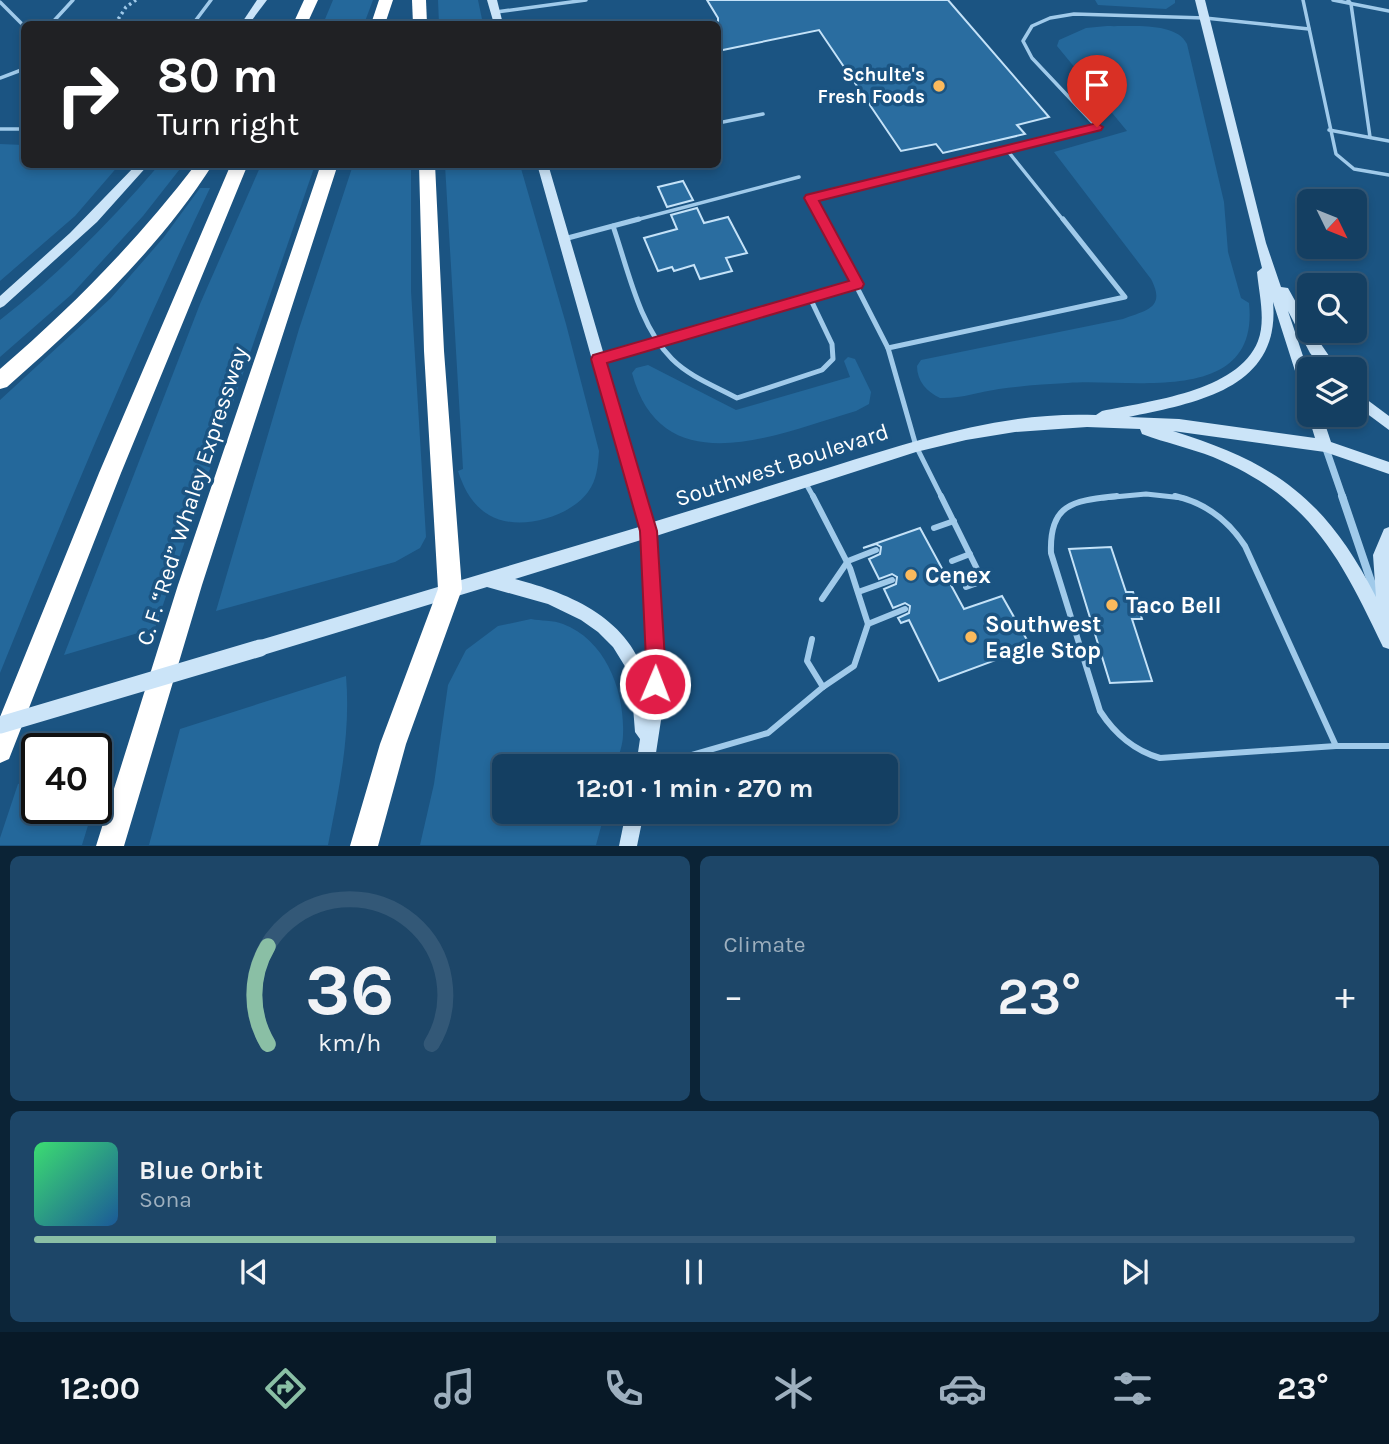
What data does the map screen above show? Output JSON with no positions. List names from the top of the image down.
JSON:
{
  "streets": {
    "highway": ["C. F. “Red” Whaley Expressway"],
    "main road": ["Southwest Boulevard"]
  },
  "places": [
    "Schulte's Fresh Foods",
    "Cenex",
    "Taco Bell",
    "Southwest Eagle Stop"
  ],
  "north": "bottom right",
  "page": {
    "turn": ["80 m", "Turn right"],
    "limit": "40",
    "trip": "12:01 · 1 min · 270 m",
    "tile": "Climate",
    "heat": ["−", "23°", "+"],
    "song": ["Blue Orbit", "Sona"],
    "tabs": ["12:00", "23°"],
    "gauge": ["36", "km/h"]
  }
}
